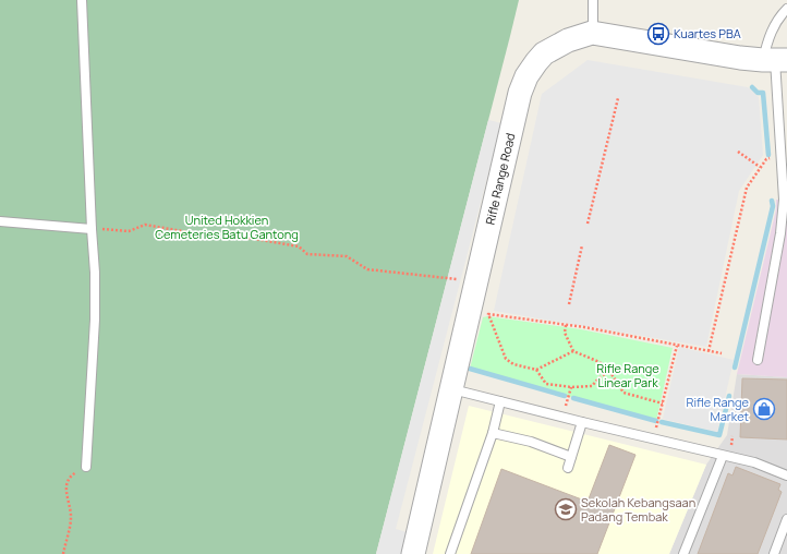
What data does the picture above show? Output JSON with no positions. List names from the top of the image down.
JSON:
{
  "streets": {
    "street": ["Rifle Range Road"]
  },
  "parks": ["United Hokkien Cemeteries Batu Gantong", "Rifle Range Linear Park"],
  "places": {
    "bus stop": ["Kuartes PBA"],
    "shop": ["Rifle Range Market"],
    "school or university": ["Sekolah Kebangsaan Padang Tembak"]
  }
}
